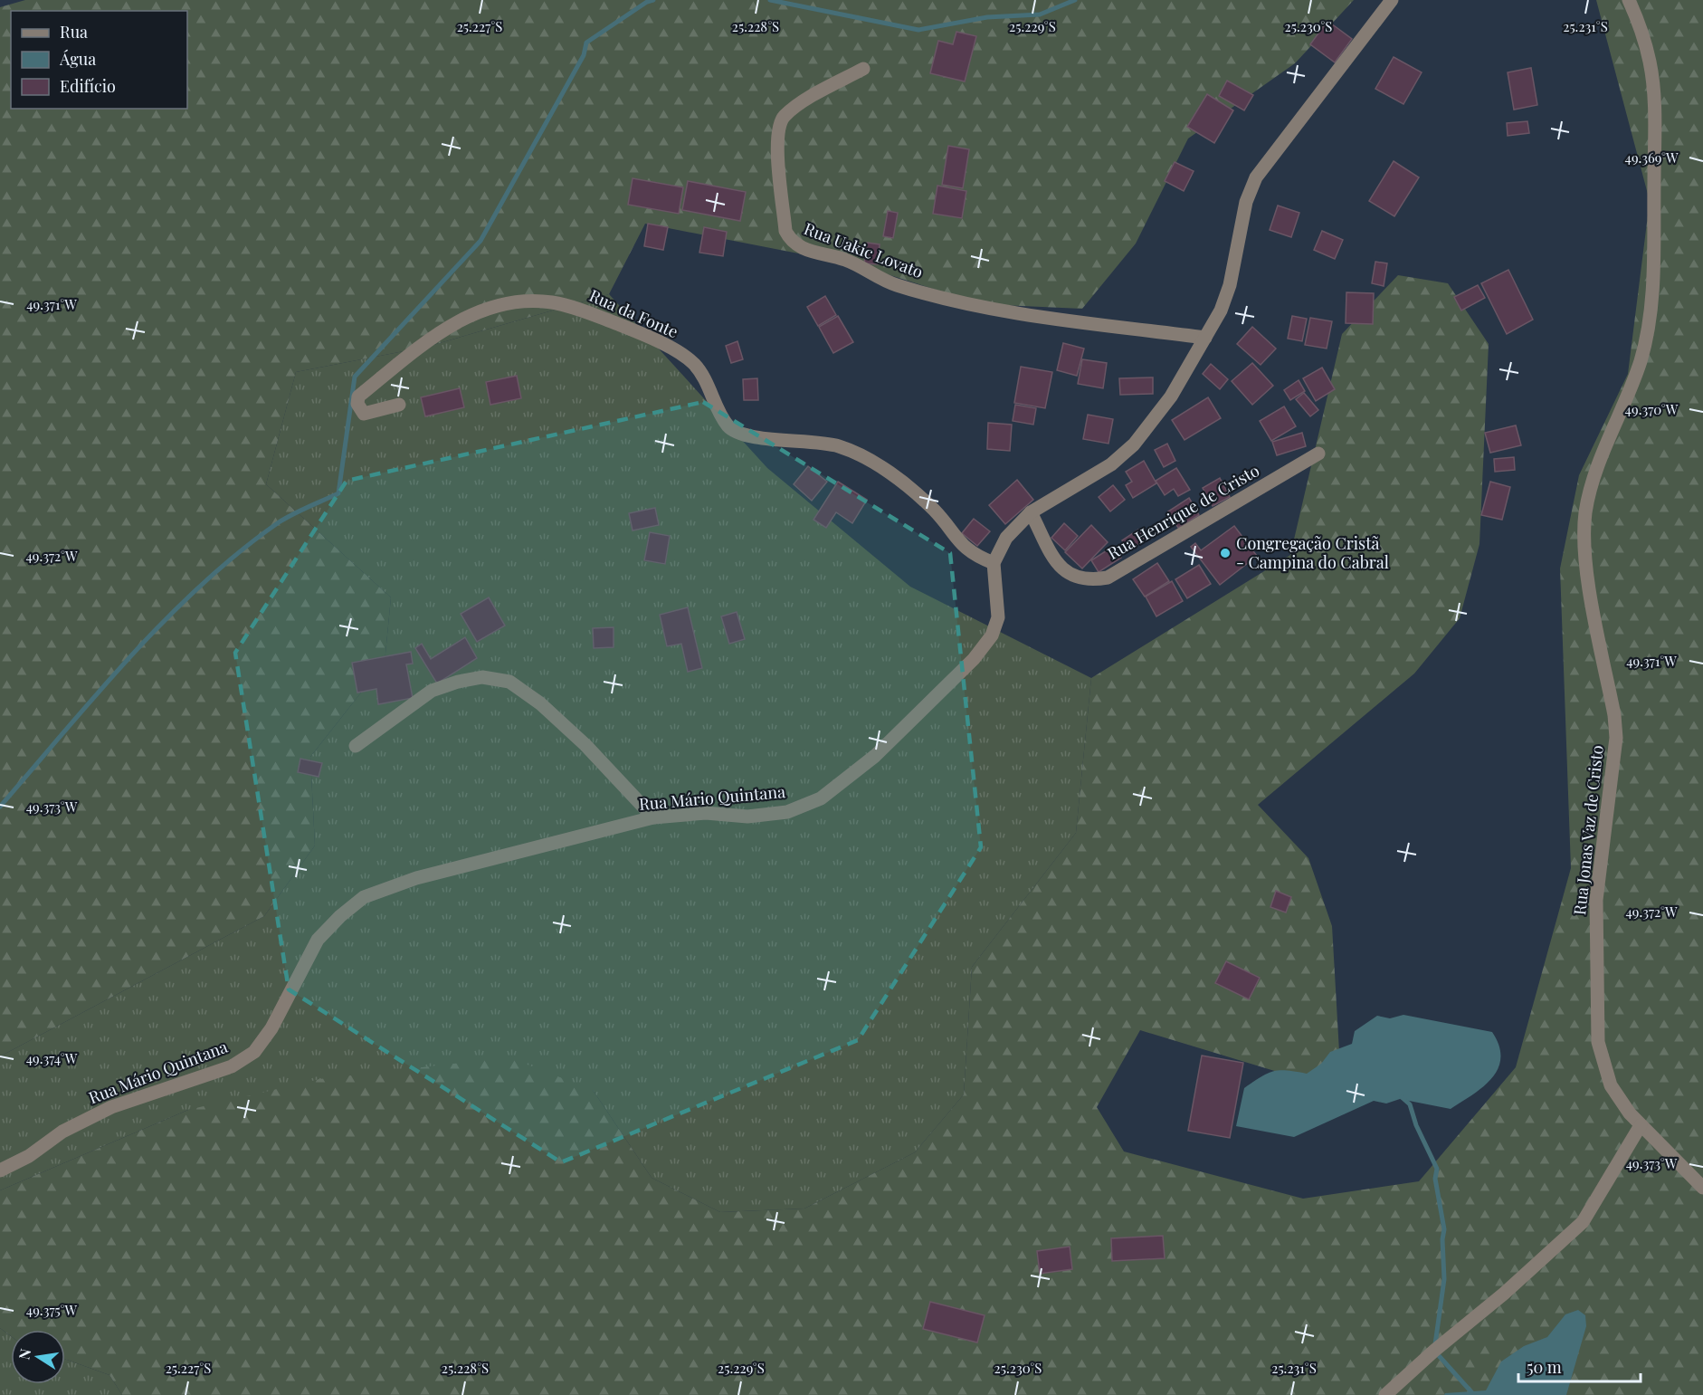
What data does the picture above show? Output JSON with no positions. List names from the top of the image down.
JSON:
{
  "streets": {
    "street": [
      "Rua Uakic Lovato",
      "Rua da Fonte",
      "Rua Henrique de Cristo",
      "Rua Mário Quintana",
      "Rua Jonas Vaz de Cristo"
    ]
  },
  "crossings": [
    ["Rua da Fonte", "Rua Mário Quintana"]
  ],
  "places": ["Congregação Cristã - Campina do Cabral"],
  "legend": ["Rua", "Água", "Edifício"],
  "scale_bar": "50 m",
  "north": "left",
  "coordinates": [
    "25.227°S",
    "25.228°S",
    "25.229°S",
    "25.230°S",
    "25.231°S",
    "49.369°W",
    "49.371°W",
    "49.370°W",
    "49.372°W",
    "49.373°W",
    "49.374°W",
    "49.375°W"
  ]
}
